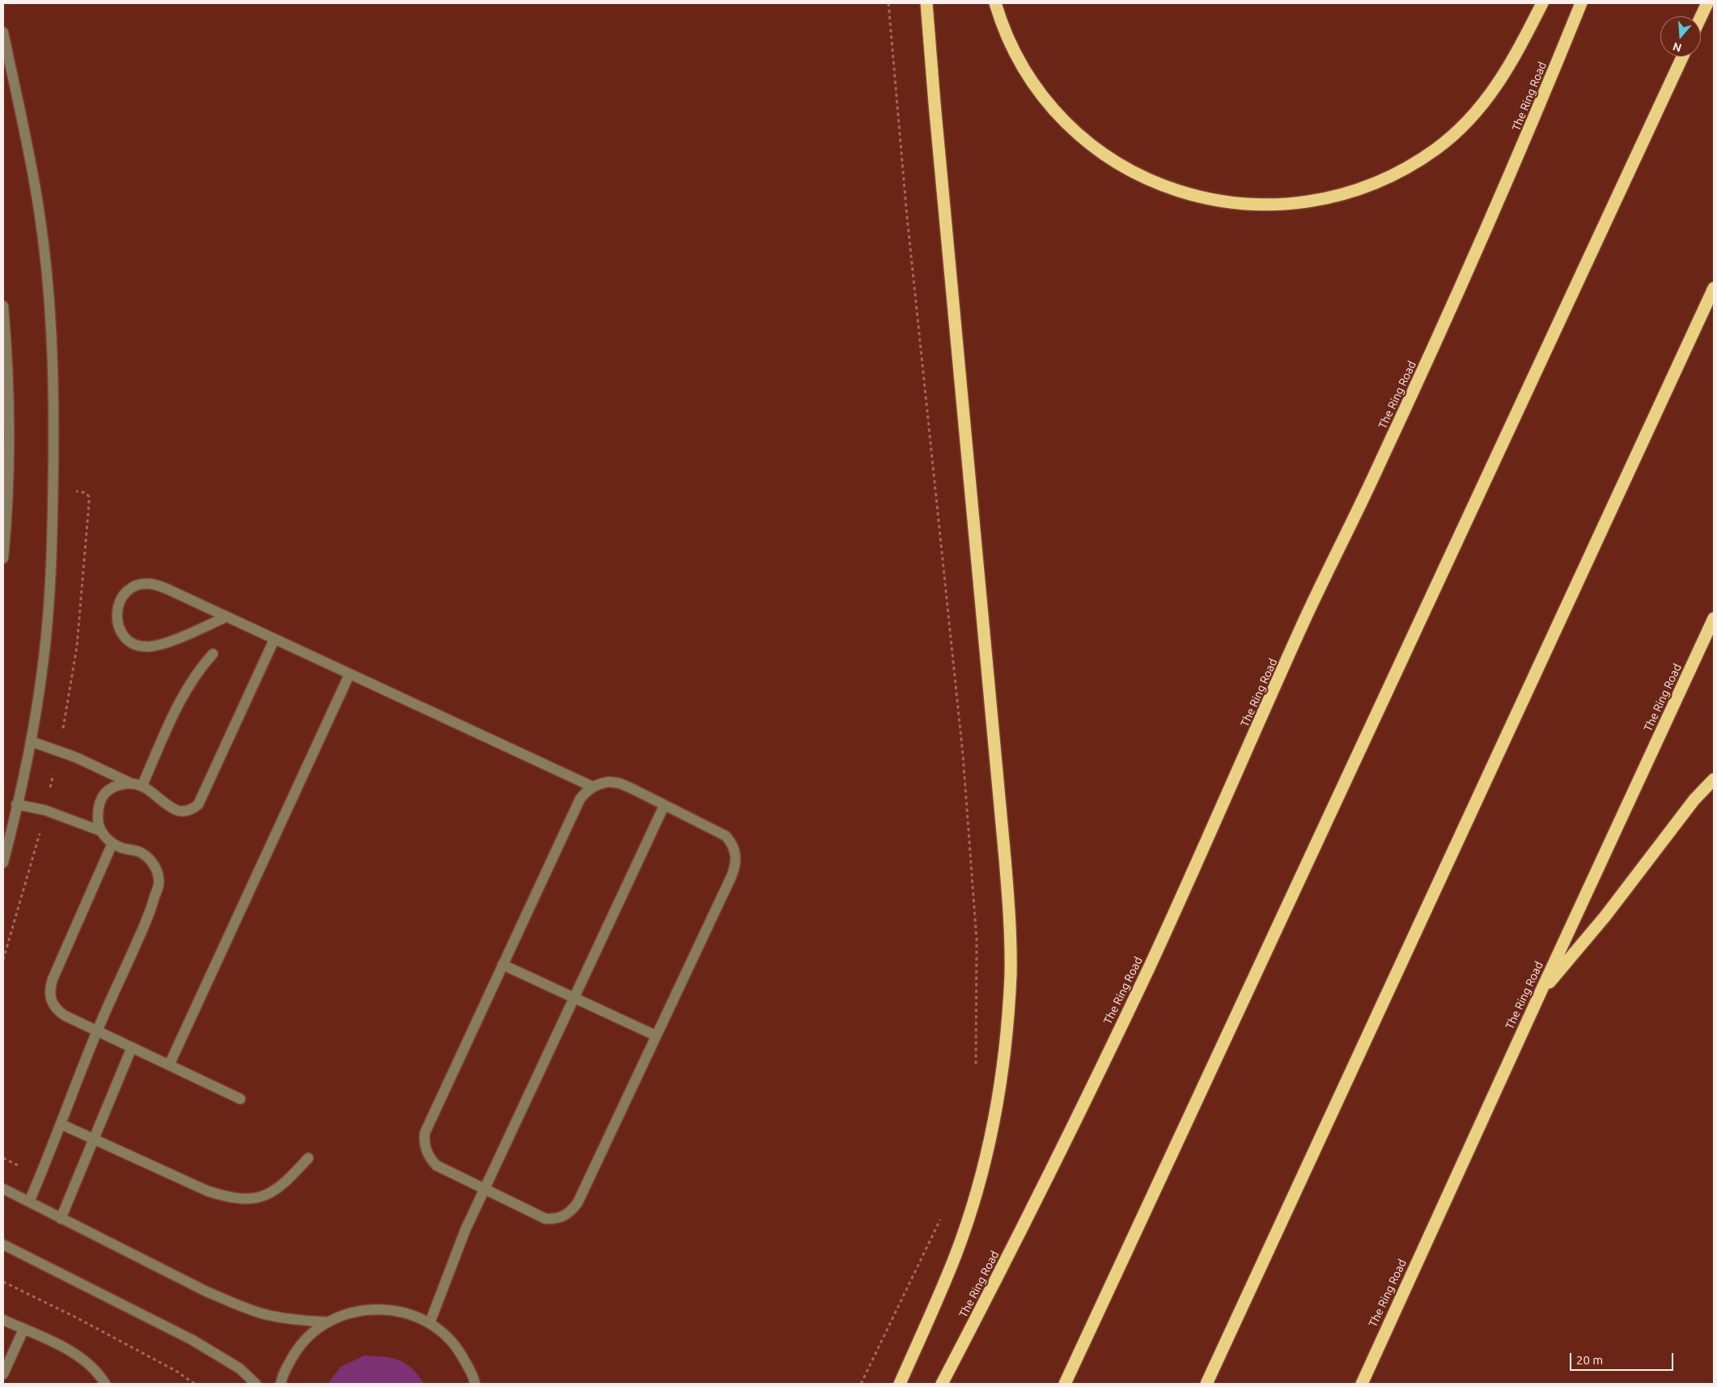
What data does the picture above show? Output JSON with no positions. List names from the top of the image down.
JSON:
{
  "streets": {
    "highway": ["The Ring Road"]
  },
  "scale_bar": "20 m",
  "north": "bottom"
}
